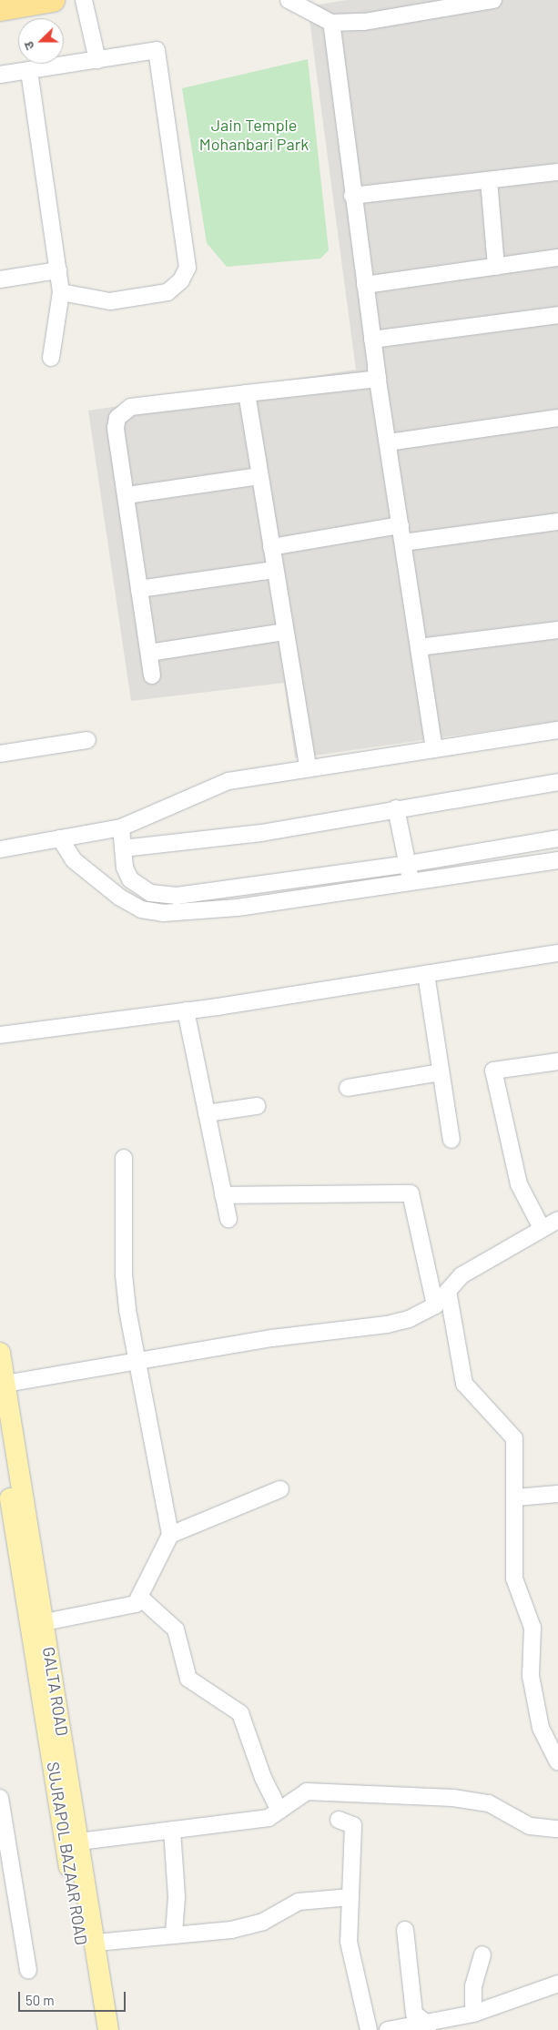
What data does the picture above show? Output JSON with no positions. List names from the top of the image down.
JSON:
{
  "streets": {
    "main road": ["GALTA ROAD", "SUJRAPOL BAZAAR ROAD"]
  },
  "parks": ["Jain Temple Mohanbari Park"],
  "scale_bar": "50 m",
  "north": "left"
}
